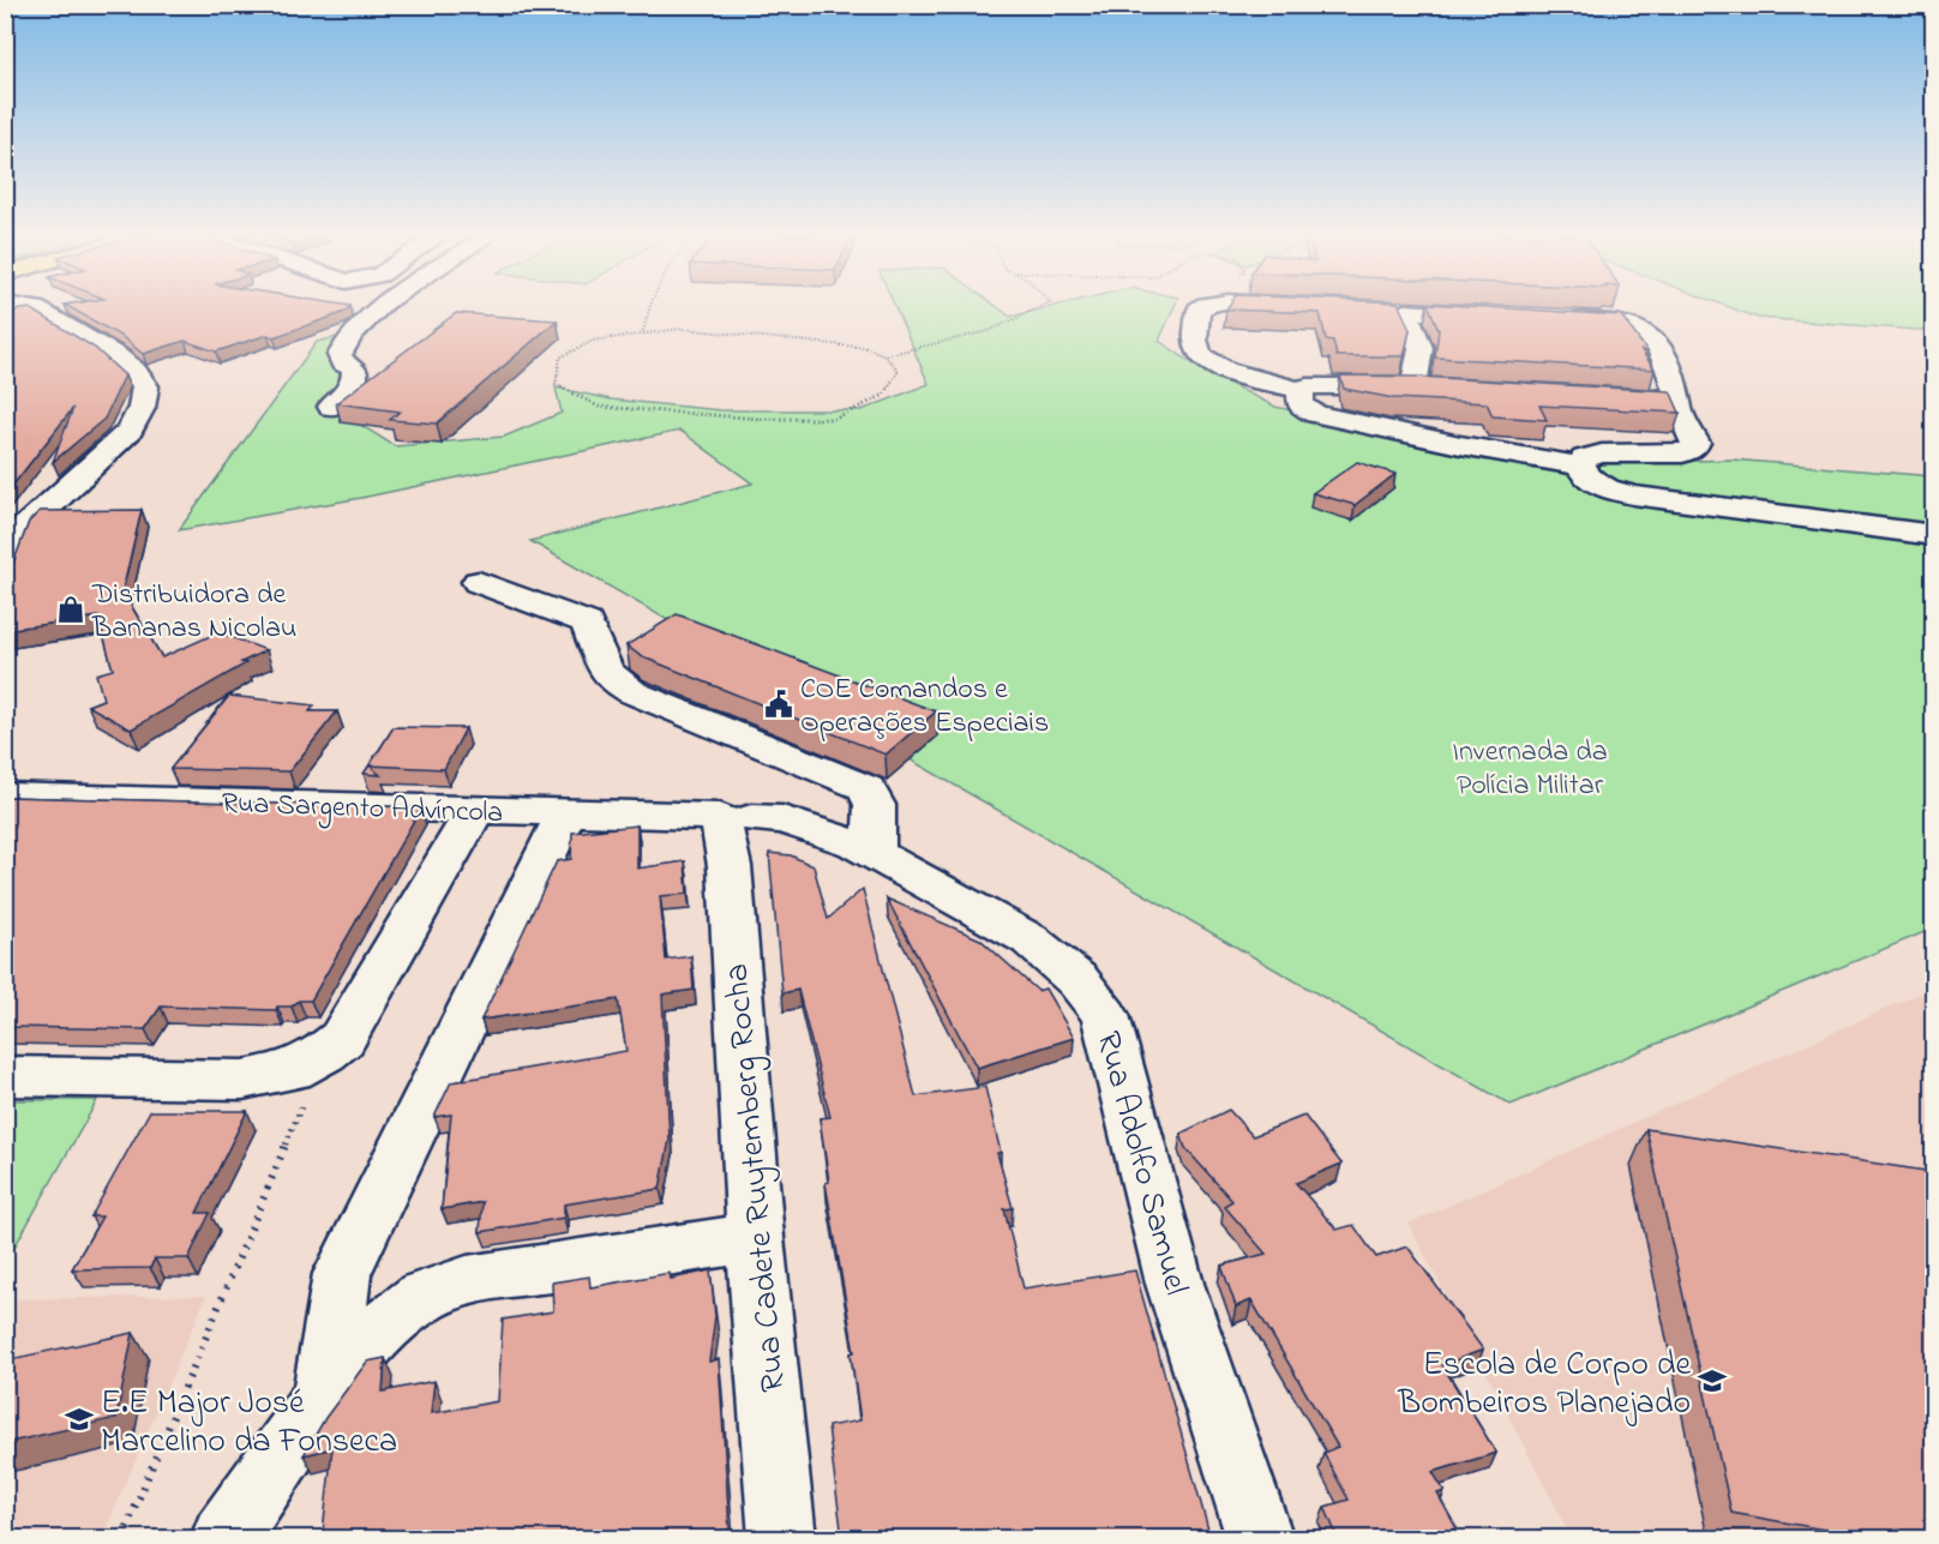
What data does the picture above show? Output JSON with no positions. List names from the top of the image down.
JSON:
{
  "streets": {
    "street": ["Rua Sargento Advíncola", "Rua Adolfo Samuel", "Rua Cadete Ruytemberg Rocha"]
  },
  "crossings": [
    ["Rua Sargento Advíncola", "Rua Adolfo Samuel"],
    ["Rua Sargento Advíncola", "Rua Cadete Ruytemberg Rocha"],
    ["Rua Adolfo Samuel", "Rua Cadete Ruytemberg Rocha"]
  ],
  "parks": ["Invernada da Polícia Militar"],
  "places": {
    "shop": ["Distribuidora de Bananas Nicolau"],
    "public building": ["COE Comandos e Operações Especiais"],
    "school or university": ["Escola de Corpo de Bombeiros Planejado", "E.E Major José Marcelino da Fonseca"]
  }
}
